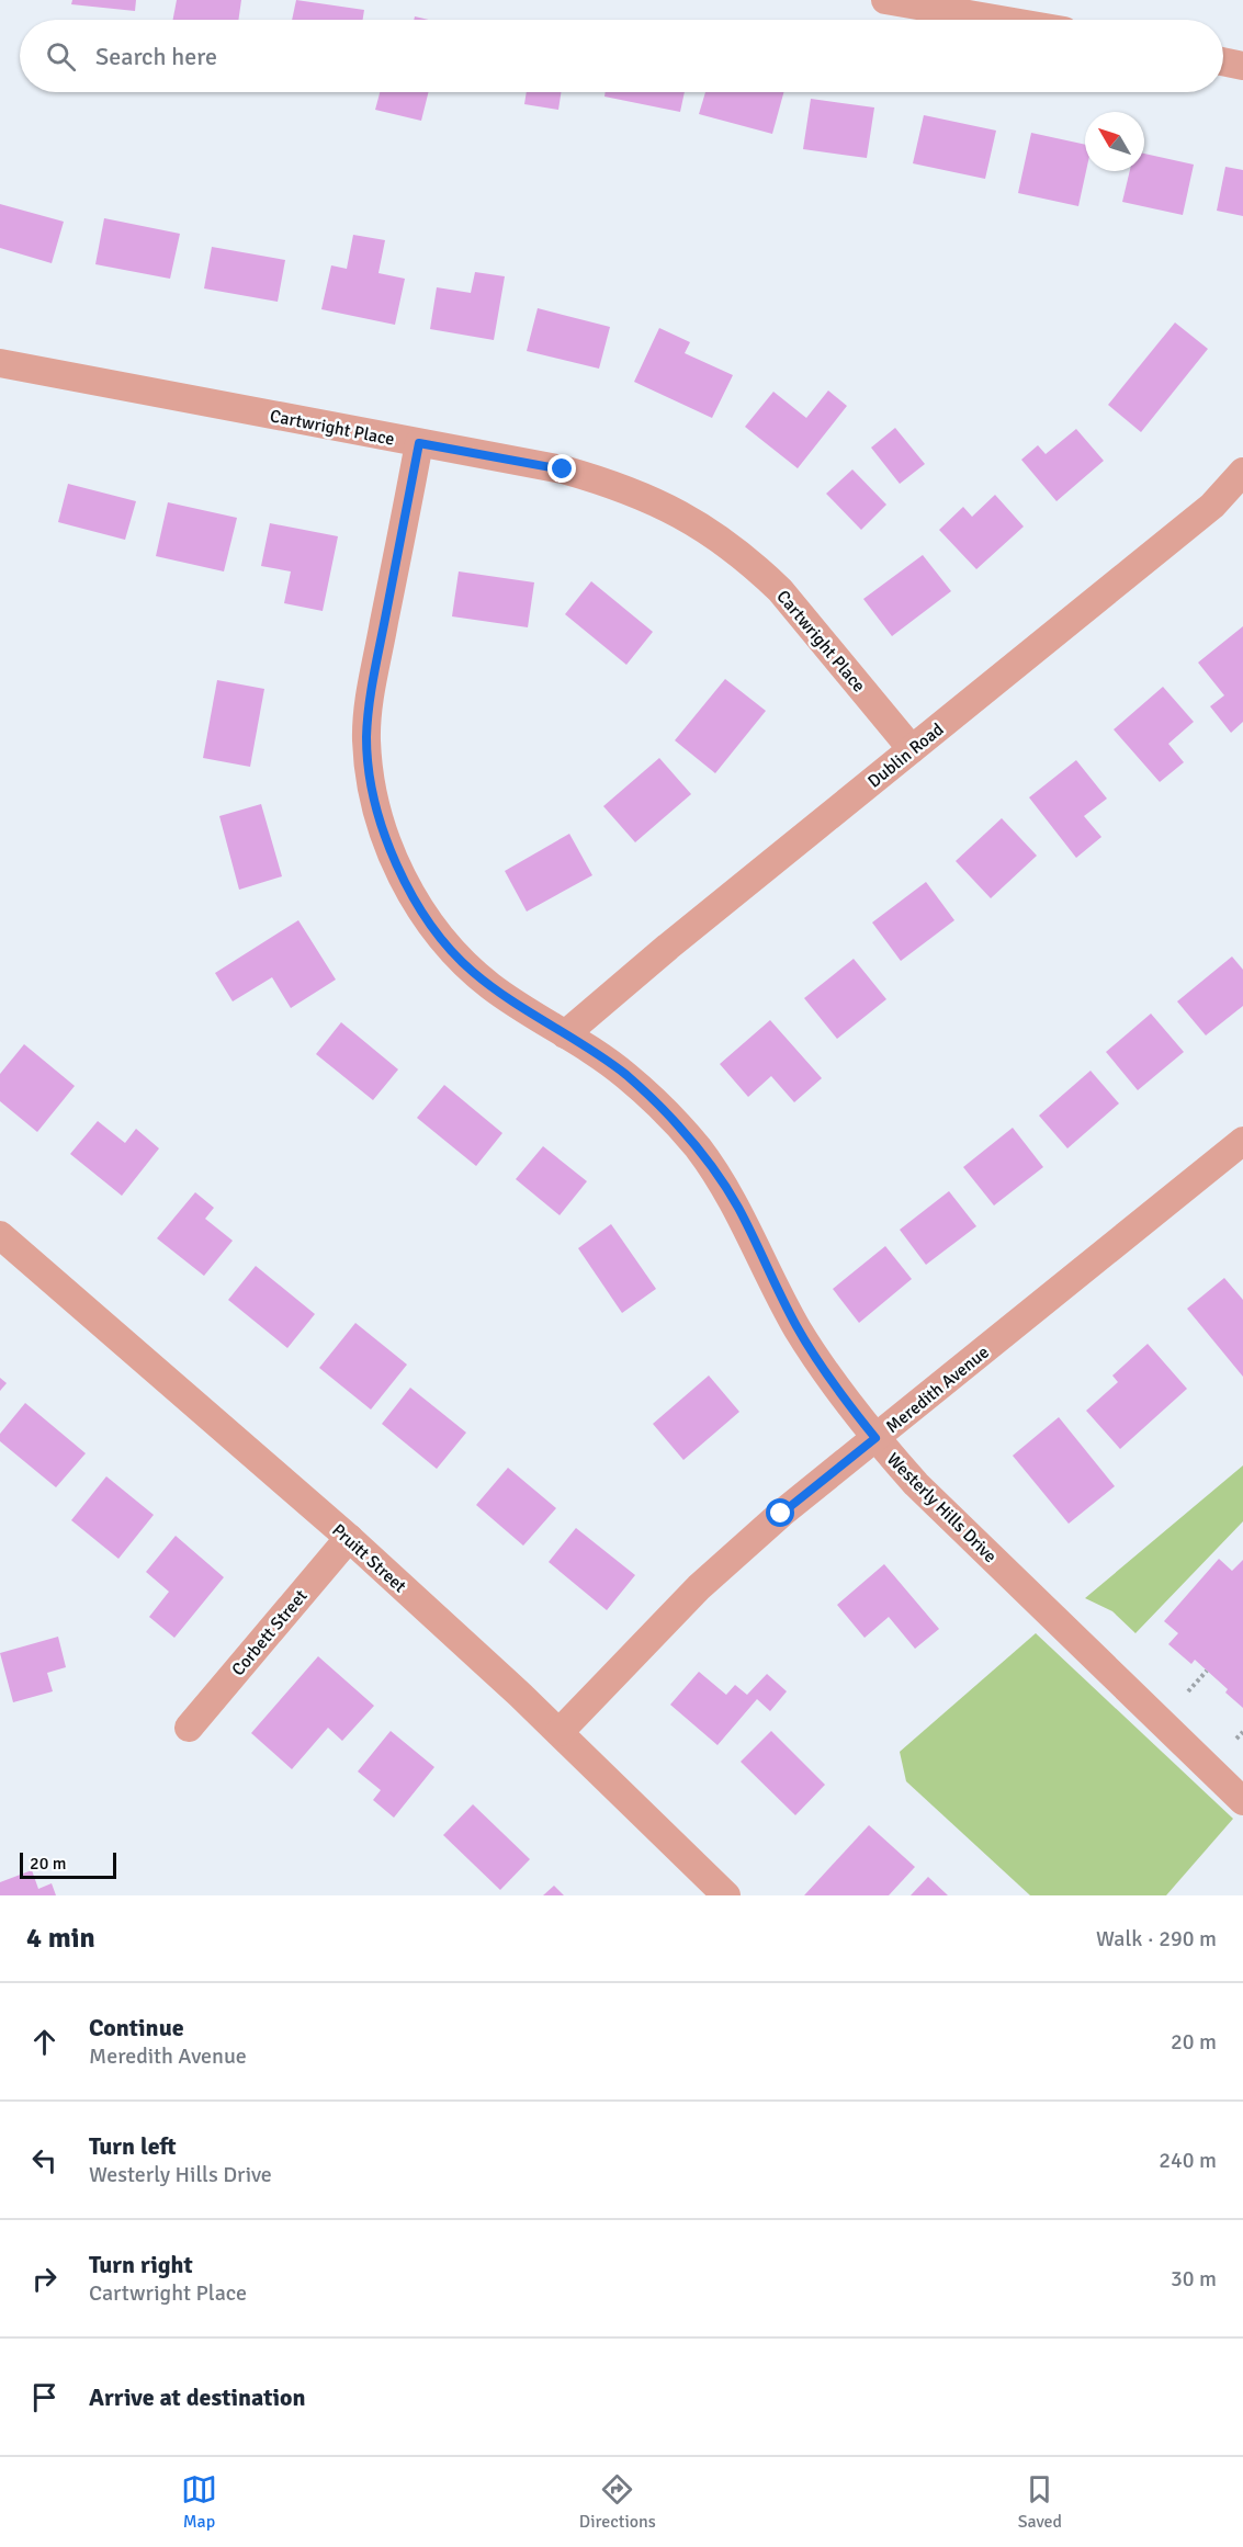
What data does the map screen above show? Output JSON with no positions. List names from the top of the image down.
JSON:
{
  "streets": {
    "street": [
      "Cartwright Place",
      "Dublin Road",
      "Meredith Avenue",
      "Westerly Hills Drive",
      "Pruitt Street",
      "Corbett Street"
    ]
  },
  "crossings": [
    ["Cartwright Place", "Dublin Road"],
    ["Cartwright Place", "Westerly Hills Drive"],
    ["Dublin Road", "Westerly Hills Drive"],
    ["Meredith Avenue", "Westerly Hills Drive"],
    ["Meredith Avenue", "Pruitt Street"],
    ["Pruitt Street", "Corbett Street"]
  ],
  "scale_bar": "20 m",
  "north": "top left",
  "page": {
    "search": "Search here",
    "scale": "20 m",
    "heading": ["4 min", "Walk · 290 m"],
    "list": [
      ["Continue", "Meredith Avenue", "20 m"],
      ["Turn left", "Westerly Hills Drive", "240 m"],
      ["Turn right", "Cartwright Place", "30 m"],
      "Arrive at destination"
    ],
    "nav": ["Map", "Directions", "Saved"]
  }
}
